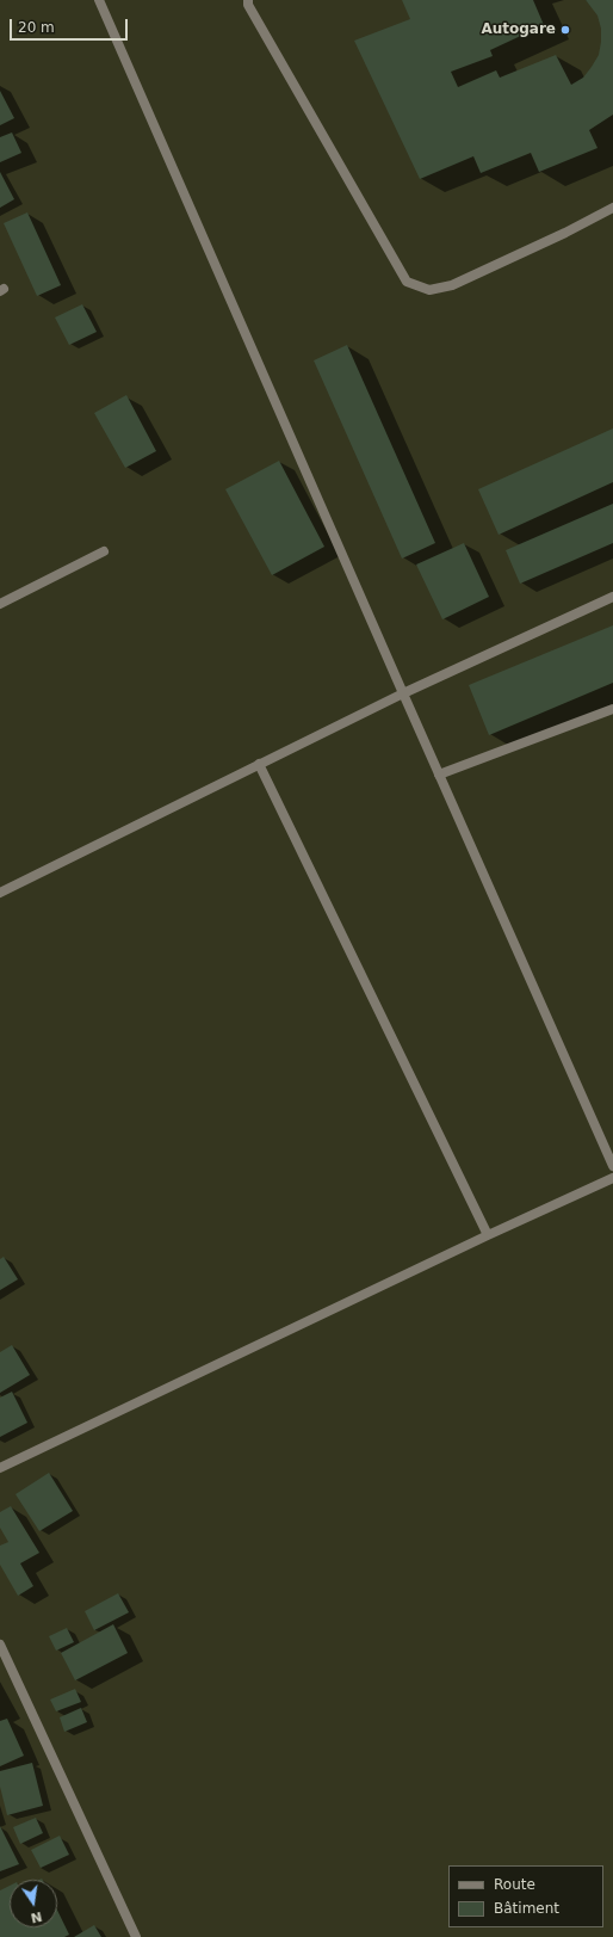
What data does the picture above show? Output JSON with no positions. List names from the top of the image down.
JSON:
{
  "places": ["Autogare"],
  "legend": ["Route", "Bâtiment"],
  "scale_bar": "20 m",
  "north": "bottom"
}
